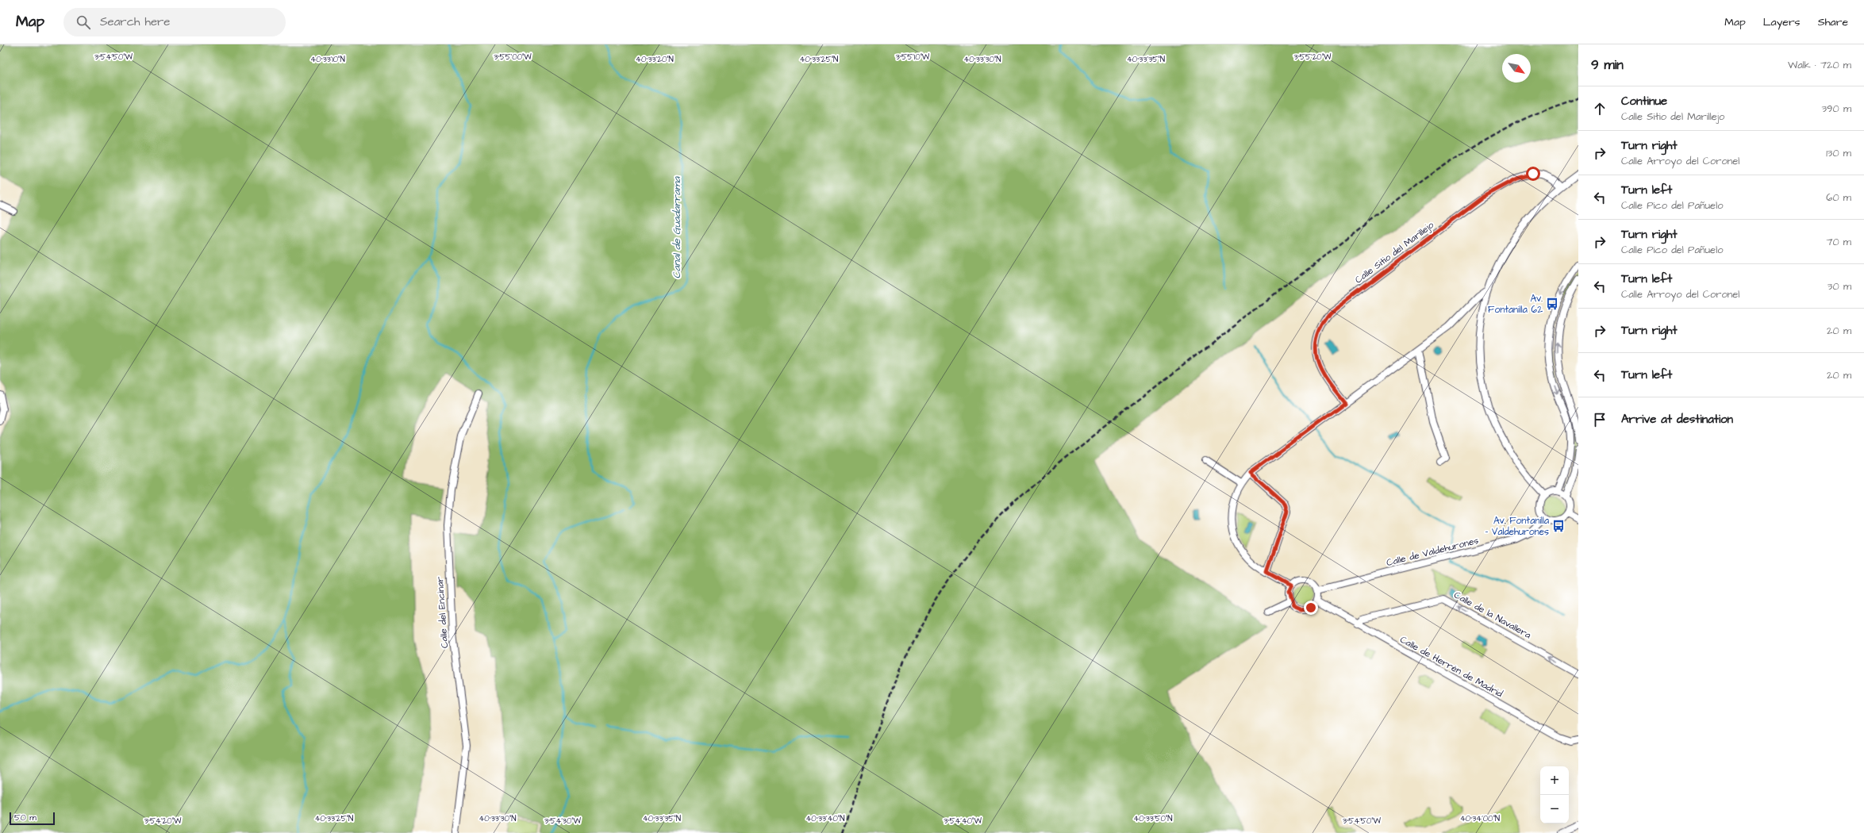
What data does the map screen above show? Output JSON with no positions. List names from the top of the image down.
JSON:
{
  "streets": {
    "street": [
      "Calle Sitio del Marillejo",
      "Calle de Valdehurones",
      "Calle del Encinar",
      "Calle de la Navallera",
      "Calle de Herrén de Madrid"
    ]
  },
  "crossings": [
    ["Calle de Valdehurones", "Calle de Herrén de Madrid"],
    ["Calle de la Navallera", "Calle de Herrén de Madrid"]
  ],
  "one_way": ["Calle de la Navallera"],
  "water": ["Canal de Guadarrama"],
  "places": {
    "bus stop": ["Av. Fontanilla 62", "Av. Fontanilla - Valdehurones"]
  },
  "scale_bar": "50 m",
  "north": "bottom right",
  "page": {
    "header": "Map",
    "search": "Search here",
    "nav": ["Map", "Layers", "Share"],
    "heading": ["9 min", "Walk · 720 m"],
    "list": [
      ["Continue", "Calle Sitio del Marillejo", "390 m"],
      ["Turn right", "Calle Arroyo del Coronel", "130 m"],
      ["Turn left", "Calle Pico del Pañuelo", "60 m"],
      ["Turn right", "Calle Pico del Pañuelo", "70 m"],
      ["Turn left", "Calle Arroyo del Coronel", "30 m"],
      ["Turn right", "20 m"],
      ["Turn left", "20 m"],
      "Arrive at destination"
    ],
    "map_buttons": ["+", "−"],
    "scale": "50 m"
  },
  "coordinates": [
    "3°54'50\"W",
    "3°55'00\"W",
    "3°55'10\"W",
    "3°55'20\"W",
    "40°33'10\"N",
    "40°33'20\"N",
    "40°33'25\"N",
    "40°33'30\"N",
    "40°33'35\"N",
    "40°33'40\"N",
    "40°33'50\"N",
    "40°34'00\"N",
    "3°54'20\"W",
    "3°54'30\"W",
    "3°54'40\"W"
  ]
}
